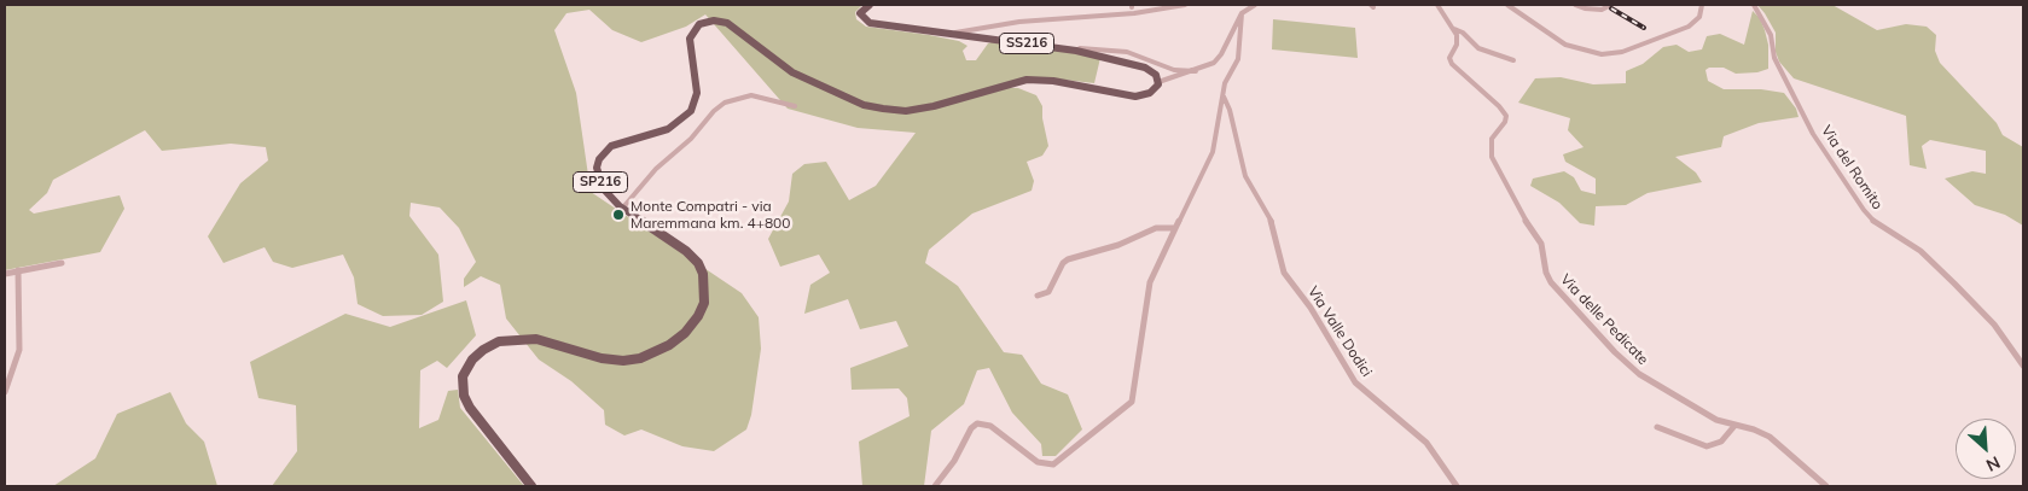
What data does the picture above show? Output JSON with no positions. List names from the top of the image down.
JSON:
{
  "streets": {
    "main road": ["SS216", "SP216"],
    "street": ["Via del Romito", "Via delle Pedicate", "Via Valle Dodici"]
  },
  "crossings": [
    ["SS216", "SP216"]
  ],
  "places": ["Monte Compatri - via Maremmana km. 4+800"],
  "north": "bottom right"
}
